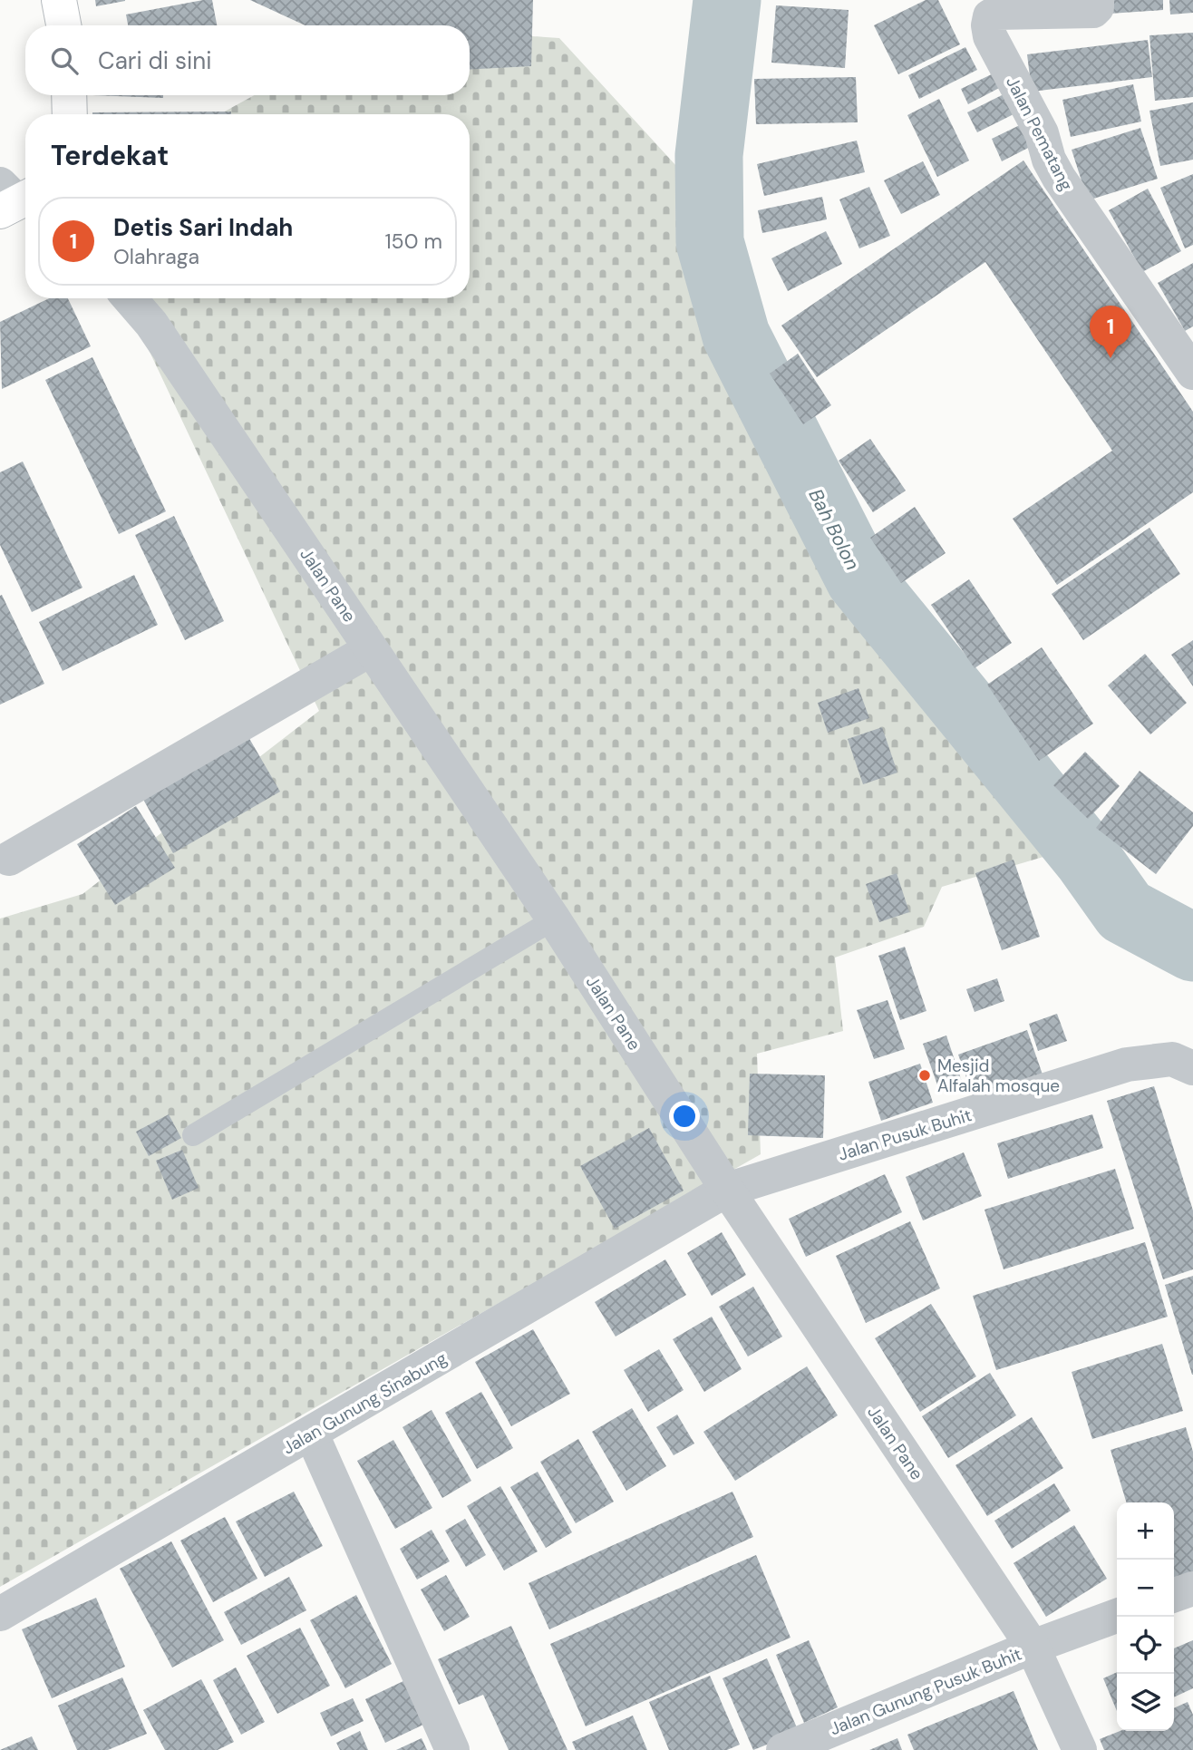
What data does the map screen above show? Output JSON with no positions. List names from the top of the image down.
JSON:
{
  "streets": {
    "street": [
      "Jalan Pematang",
      "Jalan Pane",
      "Jalan Pusuk Buhit",
      "Jalan Gunung Sinabung",
      "Jalan Gunung Pusuk Buhit"
    ]
  },
  "crossings": [
    ["Jalan Pane", "Jalan Pusuk Buhit"],
    ["Jalan Pane", "Jalan Gunung Sinabung"],
    ["Jalan Pane", "Jalan Gunung Pusuk Buhit"],
    ["Jalan Pusuk Buhit", "Jalan Gunung Sinabung"]
  ],
  "water": ["Bah Bolon"],
  "places": ["Mesjid Alfalah mosque"],
  "page": {
    "search": "Cari di sini",
    "heading": "Terdekat",
    "list": [
      {
        "mark": "1",
        "name": "Detis Sari Indah",
        "note": "Olahraga",
        "value": "150 m"
      }
    ],
    "pins": "1",
    "map_buttons": ["+", "−"]
  }
}
